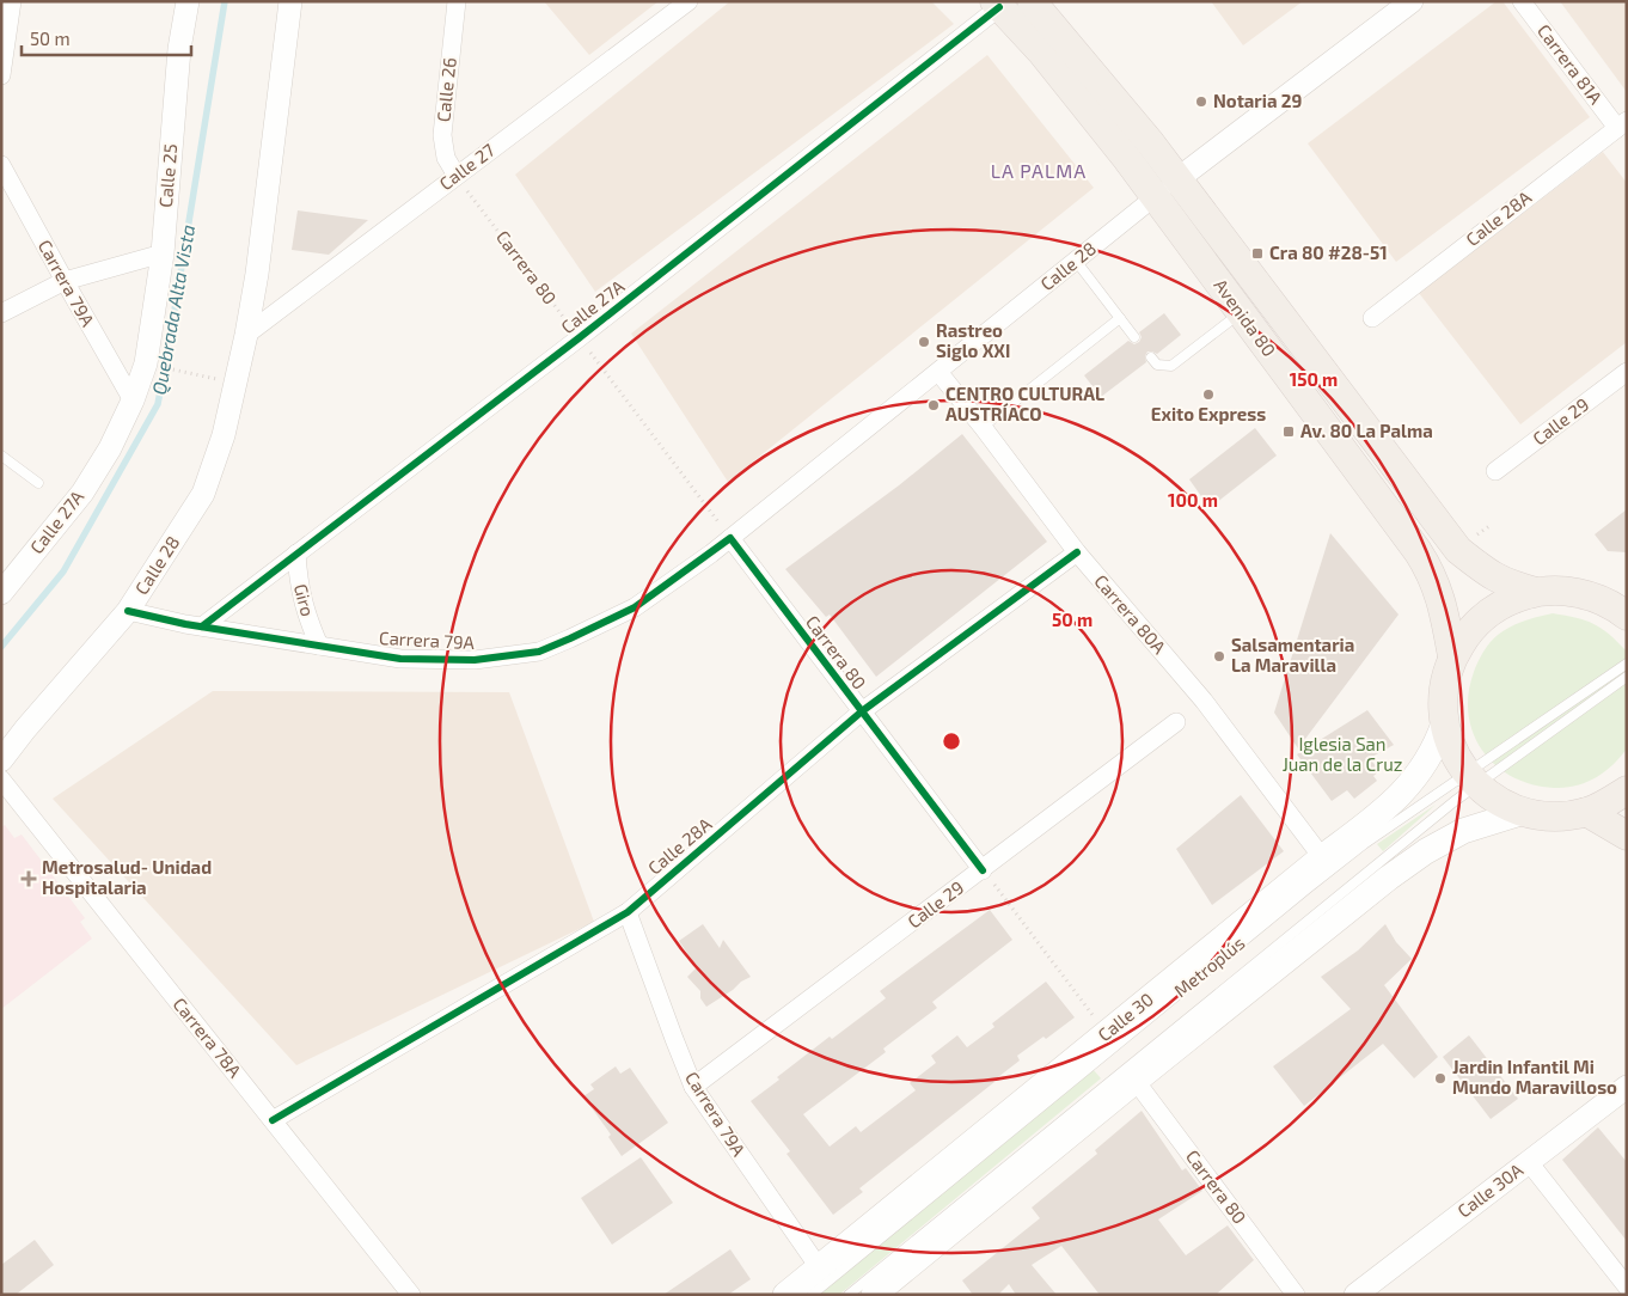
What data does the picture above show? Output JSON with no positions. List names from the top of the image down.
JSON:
{
  "streets": {
    "main road": ["Avenida 80", "Calle 30"],
    "street": [
      "Carrera 81A",
      "Calle 26",
      "Calle 27",
      "Calle 25",
      "Calle 28A",
      "Calle 28",
      "Carrera 80",
      "Carrera 79A",
      "Calle 27A",
      "Calle 29",
      "Giro",
      "Carrera 80A",
      "Carrera 78A",
      "Calle 30A"
    ],
    "lane": ["Metroplús"]
  },
  "crossings": [
    ["Carrera 81A", "Calle 28A"],
    ["Calle 26", "Calle 27"],
    ["Calle 26", "Carrera 80"],
    ["Calle 27", "Calle 28"],
    ["Calle 27", "Carrera 80"],
    ["Calle 25", "Carrera 79A"],
    ["Calle 25", "Calle 27A"],
    ["Calle 28A", "Carrera 80"],
    ["Calle 28A", "Carrera 79A"],
    ["Calle 28A", "Carrera 80A"],
    ["Calle 28A", "Carrera 78A"],
    ["Calle 28", "Carrera 80"],
    ["Calle 28", "Carrera 79A"],
    ["Calle 28", "Avenida 80"],
    ["Calle 28", "Carrera 80A"],
    ["Carrera 80", "Carrera 79A"],
    ["Carrera 80", "Calle 27A"],
    ["Carrera 80", "Calle 29"],
    ["Carrera 79A", "Calle 27A"],
    ["Carrera 79A", "Calle 29"],
    ["Carrera 79A", "Giro"],
    ["Carrera 79A", "Calle 30"],
    ["Calle 27A", "Avenida 80"],
    ["Calle 27A", "Giro"],
    ["Carrera 80A", "Calle 30"]
  ],
  "districts": ["LA PALMA"],
  "water": ["Quebrada Alta Vista"],
  "parks": ["Iglesia San Juan de la Cruz"],
  "places": {
    "other": [
      "Notaria 29",
      "Rastreo Siglo XXI",
      "Exito Express",
      "CENTRO CULTURAL AUSTRÍACO",
      "Salsamentaria La Maravilla",
      "Jardin Infantil Mi Mundo Maravilloso"
    ],
    "transit": ["Cra 80 #28-51", "Av. 80 La Palma"],
    "health": ["Metrosalud- Unidad Hospitalaria"]
  },
  "scale_bar": "50 m",
  "rings": ["150 m", "100 m", "50 m"]
}
